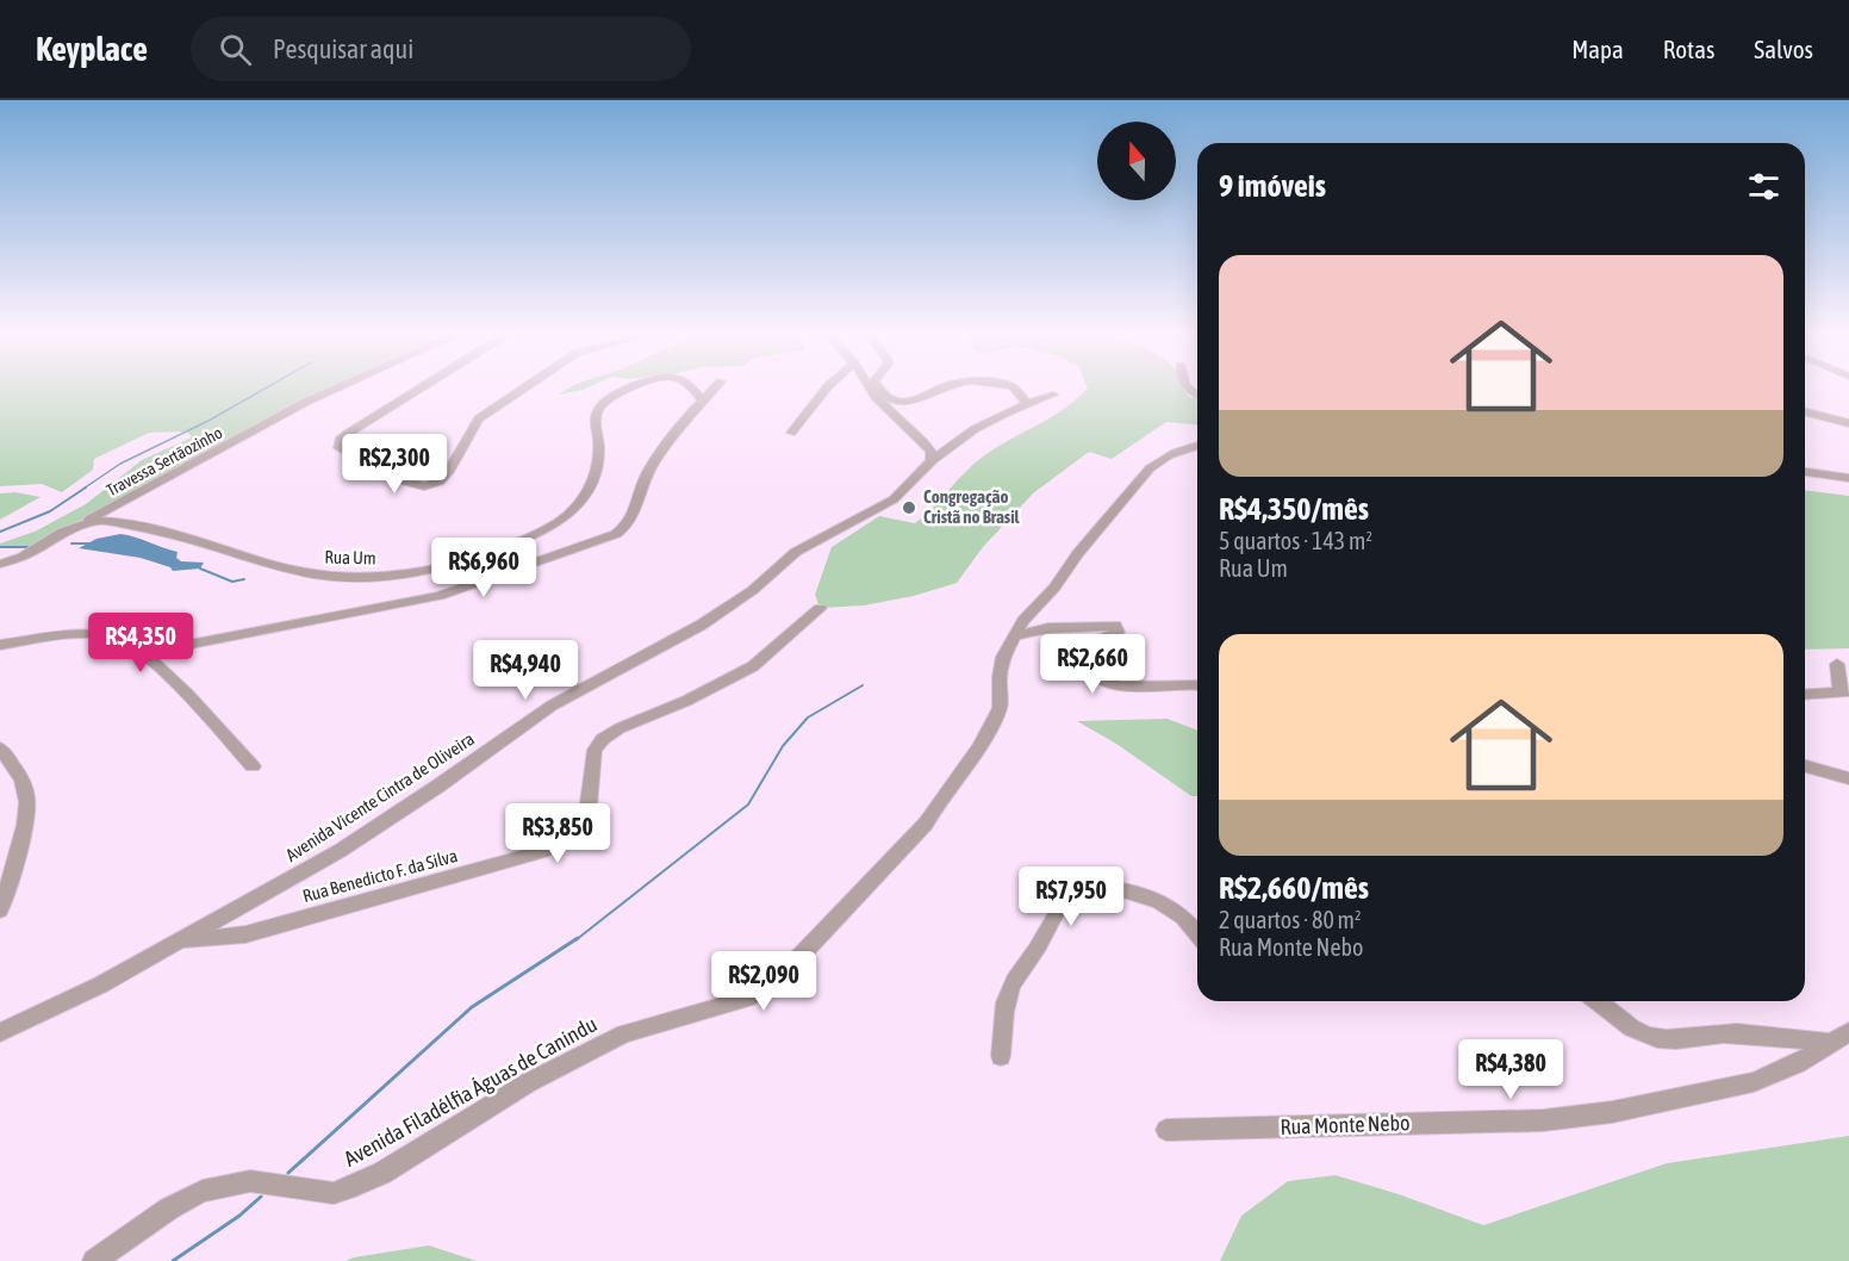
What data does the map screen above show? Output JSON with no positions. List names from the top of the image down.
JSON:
{
  "streets": {
    "street": [
      "Travessa Sertãozinho",
      "Rua Um",
      "Avenida Vicente Cintra de Oliveira",
      "Rua Benedicto F. da Silva",
      "Avenida Filadélfia Águas de Canindu",
      "Rua Monte Nebo"
    ]
  },
  "crossings": [
    ["Travessa Sertãozinho", "Rua Um"],
    ["Avenida Vicente Cintra de Oliveira", "Rua Benedicto F. da Silva"]
  ],
  "places": ["Congregação Cristã no Brasil"],
  "north": "top",
  "page": {
    "header": "Keyplace",
    "search": "Pesquisar aqui",
    "nav": ["Mapa", "Rotas", "Salvos"],
    "heading": "9 imóveis",
    "list": [
      {
        "name": "R$4,350/mês",
        "note": "5 quartos · 143 m² · Rua Um"
      },
      {
        "name": "R$2,660/mês",
        "note": "2 quartos · 80 m² · Rua Monte Nebo"
      }
    ],
    "price": [
      "R$2,300",
      "R$6,960",
      "R$4,350",
      "R$2,660",
      "R$4,940",
      "R$3,850",
      "R$7,950",
      "R$2,090",
      "R$4,380"
    ]
  }
}
